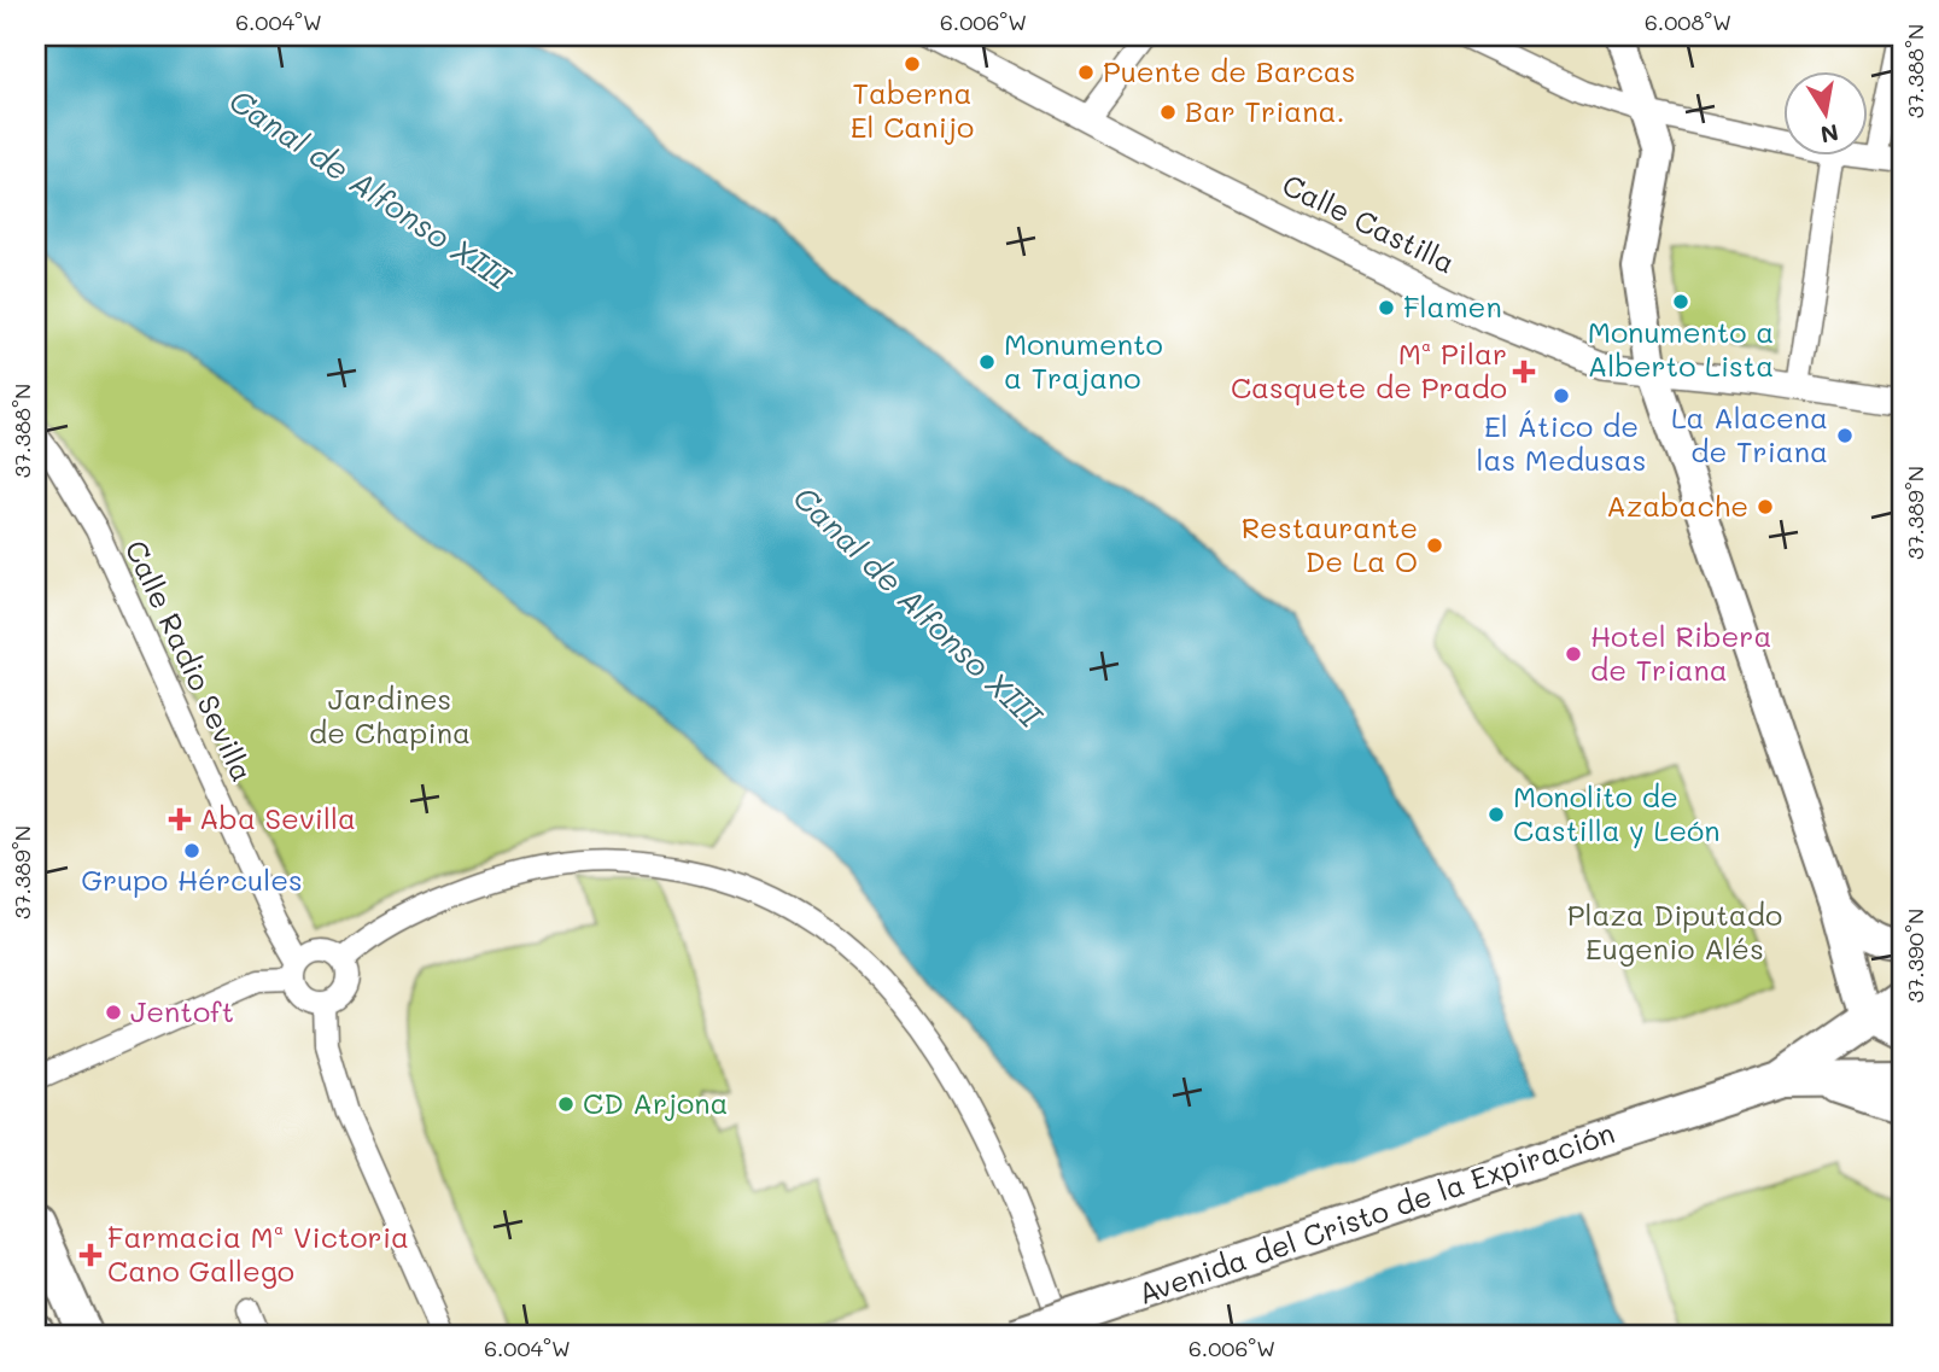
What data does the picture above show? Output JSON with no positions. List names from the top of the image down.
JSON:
{
  "streets": {
    "main road": ["Avenida del Cristo de la Expiración"],
    "street": ["Calle Castilla", "Calle Radio Sevilla"]
  },
  "water": ["Canal de Alfonso XIII"],
  "parks": ["Jardines de Chapina", "Plaza Diputado Eugenio Alés"],
  "places": {
    "other": [
      "Taberna El Canijo",
      "Puente de Barcas",
      "Bar Triana.",
      "Monumento a Alberto Lista",
      "Flamen",
      "Monumento a Trajano",
      "El Ático de las Medusas",
      "La Alacena de Triana",
      "Azabache",
      "Restaurante De La O",
      "Hotel Ribera de Triana",
      "Monolito de Castilla y León",
      "Grupo Hércules",
      "Jentoft",
      "CD Arjona"
    ],
    "health": ["Mª Pilar Casquete de Prado", "Aba Sevilla", "Farmacia Mª Victoria Cano Gallego"]
  },
  "north": "bottom",
  "coordinates": [
    "6.004°W",
    "6.006°W",
    "6.008°W",
    "37.388°N",
    "37.389°N",
    "37.390°N"
  ]
}
